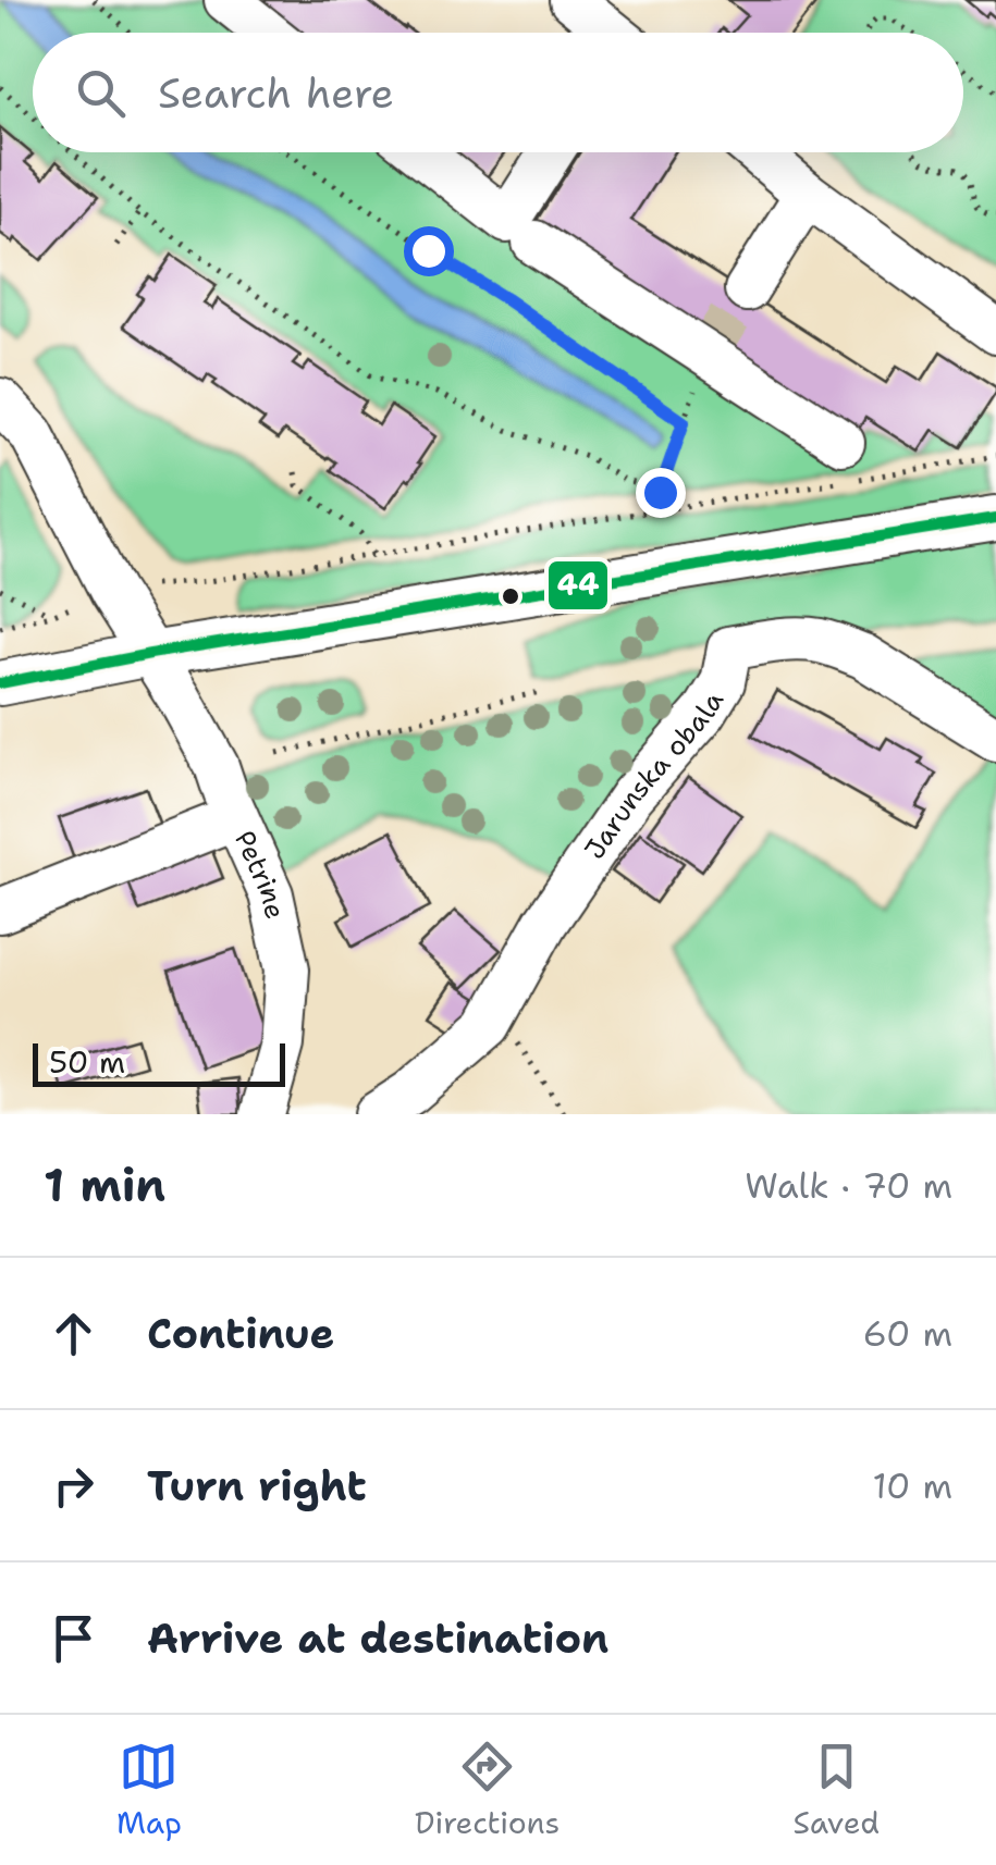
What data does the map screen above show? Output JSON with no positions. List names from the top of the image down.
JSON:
{
  "streets": {
    "street": ["Jarunska obala", "Petrine"]
  },
  "lines": ["transit line 44"],
  "scale_bar": "50 m",
  "page": {
    "search": "Search here",
    "scale": "50 m",
    "heading": ["1 min", "Walk · 70 m"],
    "list": [
      ["Continue", "60 m"],
      ["Turn right", "10 m"],
      "Arrive at destination"
    ],
    "nav": ["Map", "Directions", "Saved"]
  }
}
